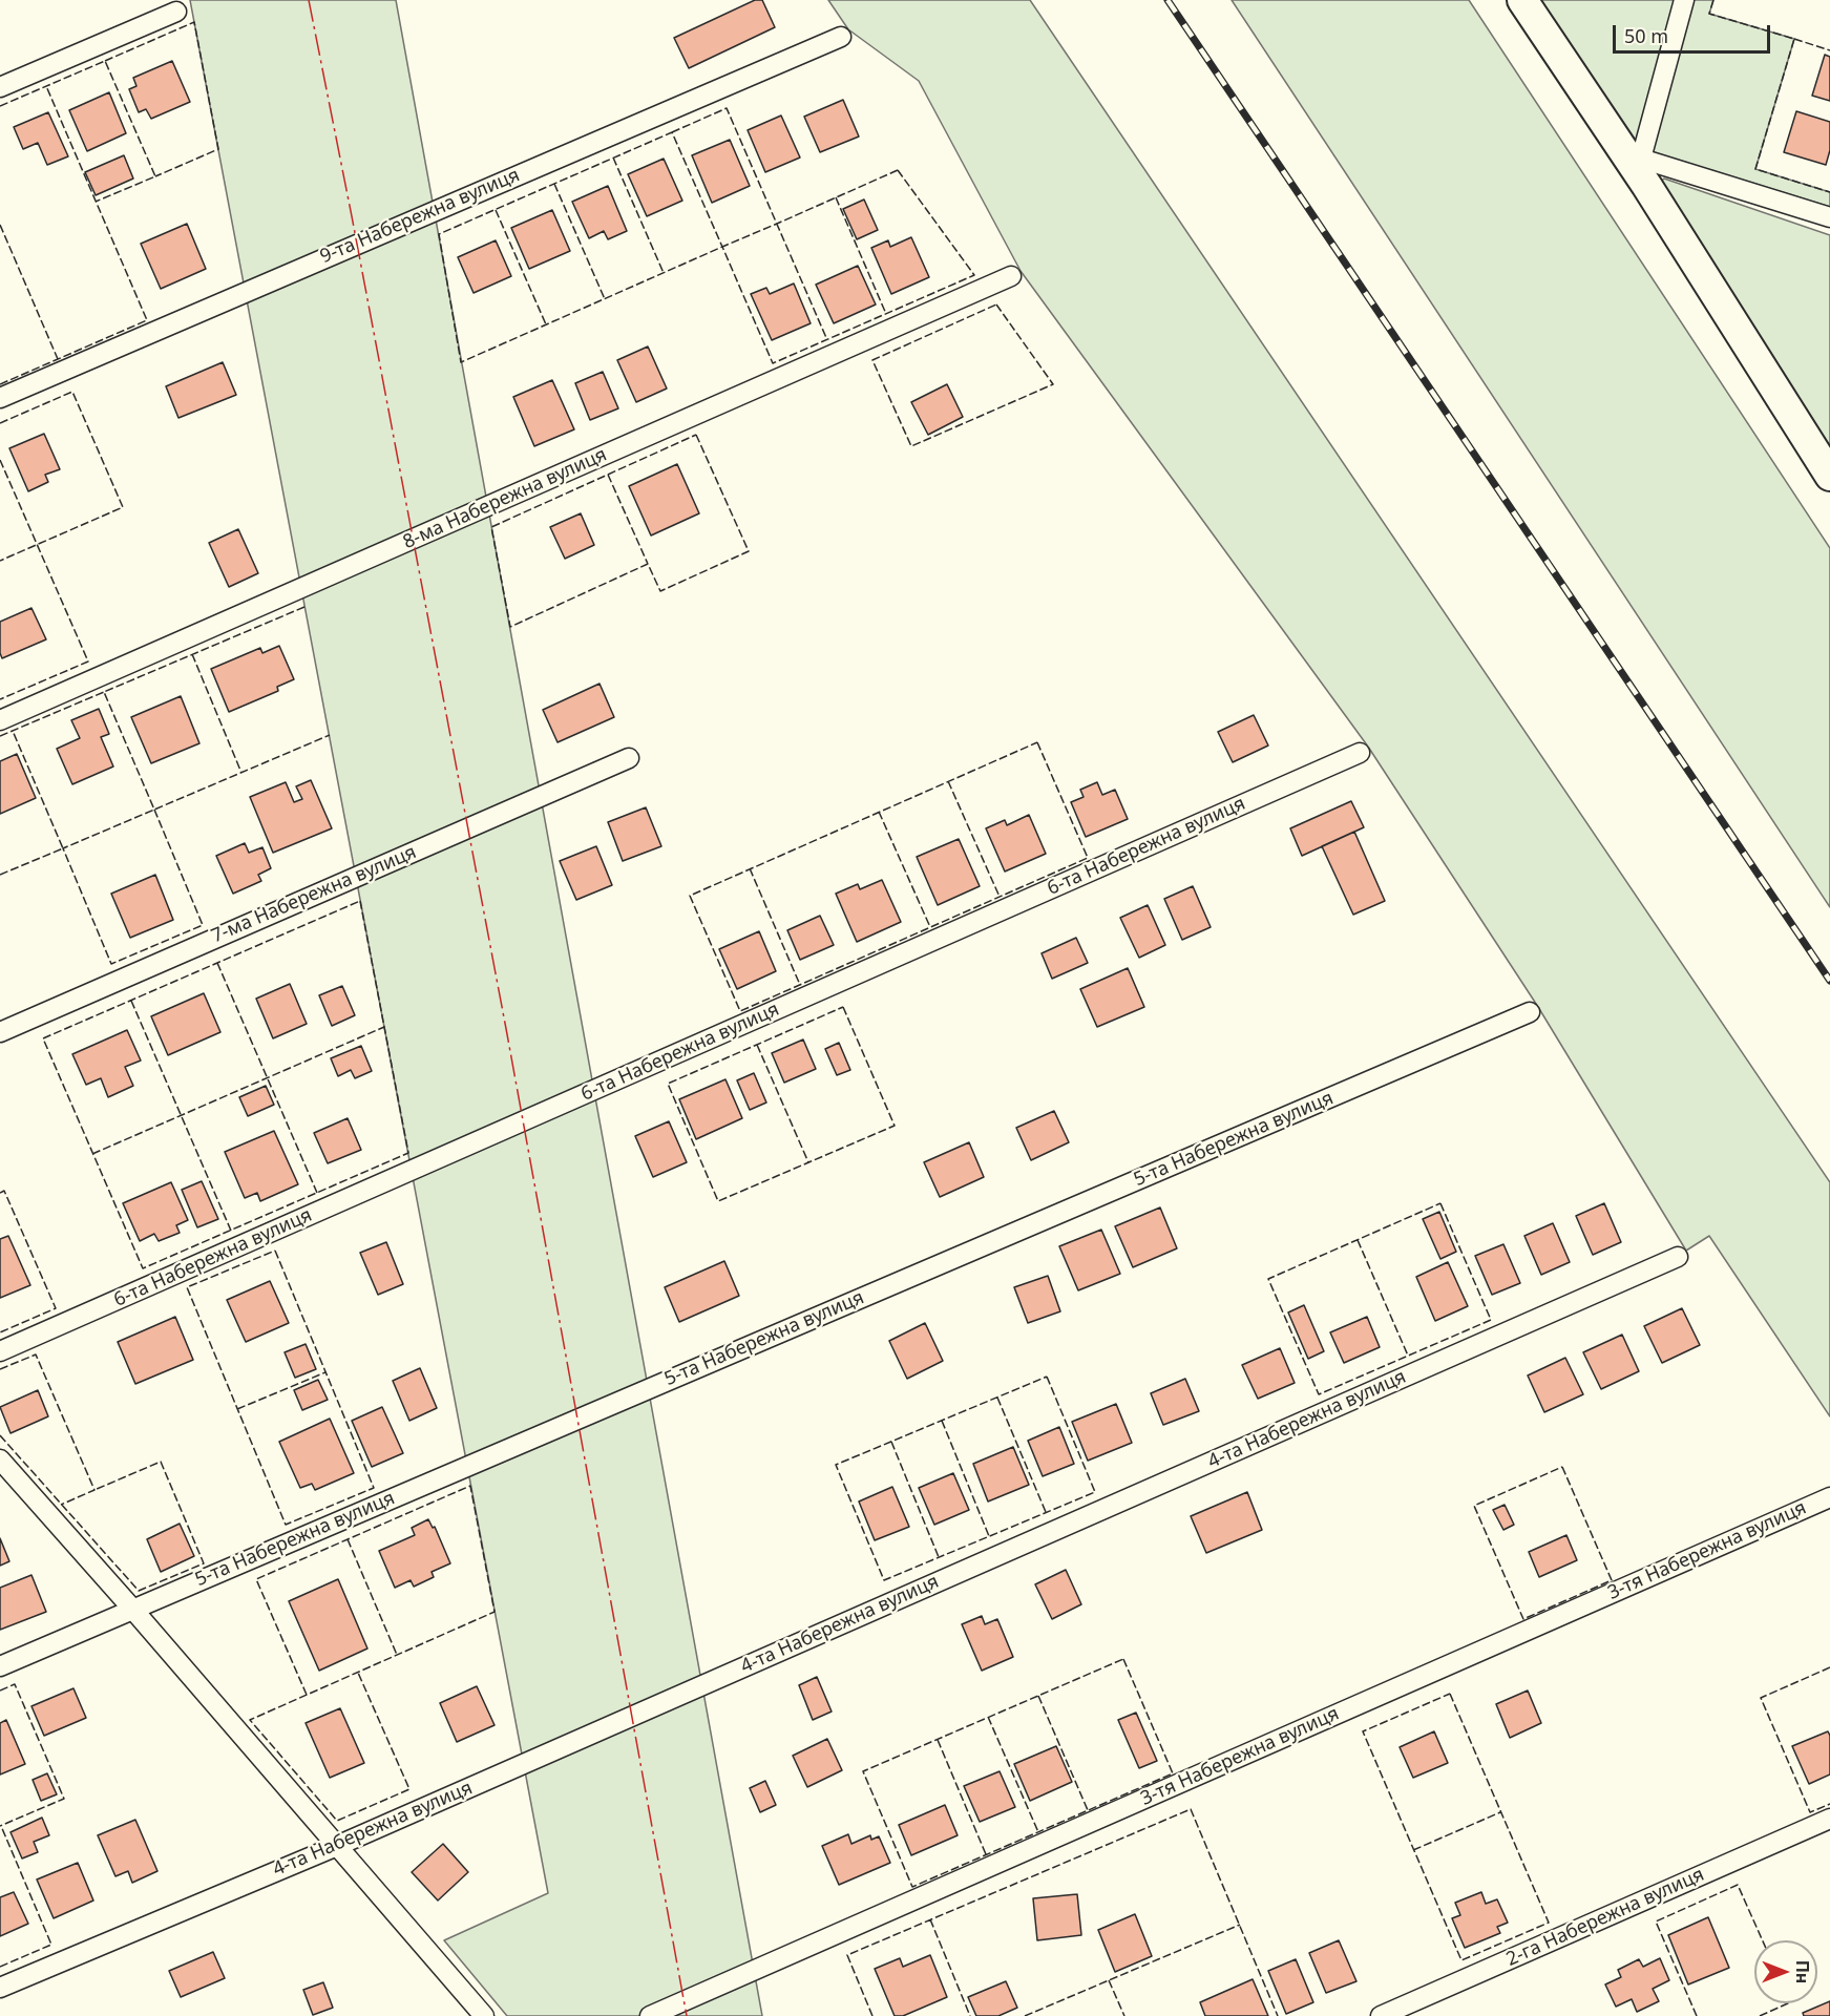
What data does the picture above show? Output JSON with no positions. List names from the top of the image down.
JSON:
{
  "streets": {
    "street": [
      "9-та Набережна вулиця",
      "8-ма Набережна вулиця",
      "6-та Набережна вулиця",
      "7-ма Набережна вулиця",
      "5-та Набережна вулиця",
      "4-та Набережна вулиця",
      "3-тя Набережна вулиця",
      "2-га Набережна вулиця"
    ]
  },
  "scale_bar": "50 m",
  "north": "right"
}
